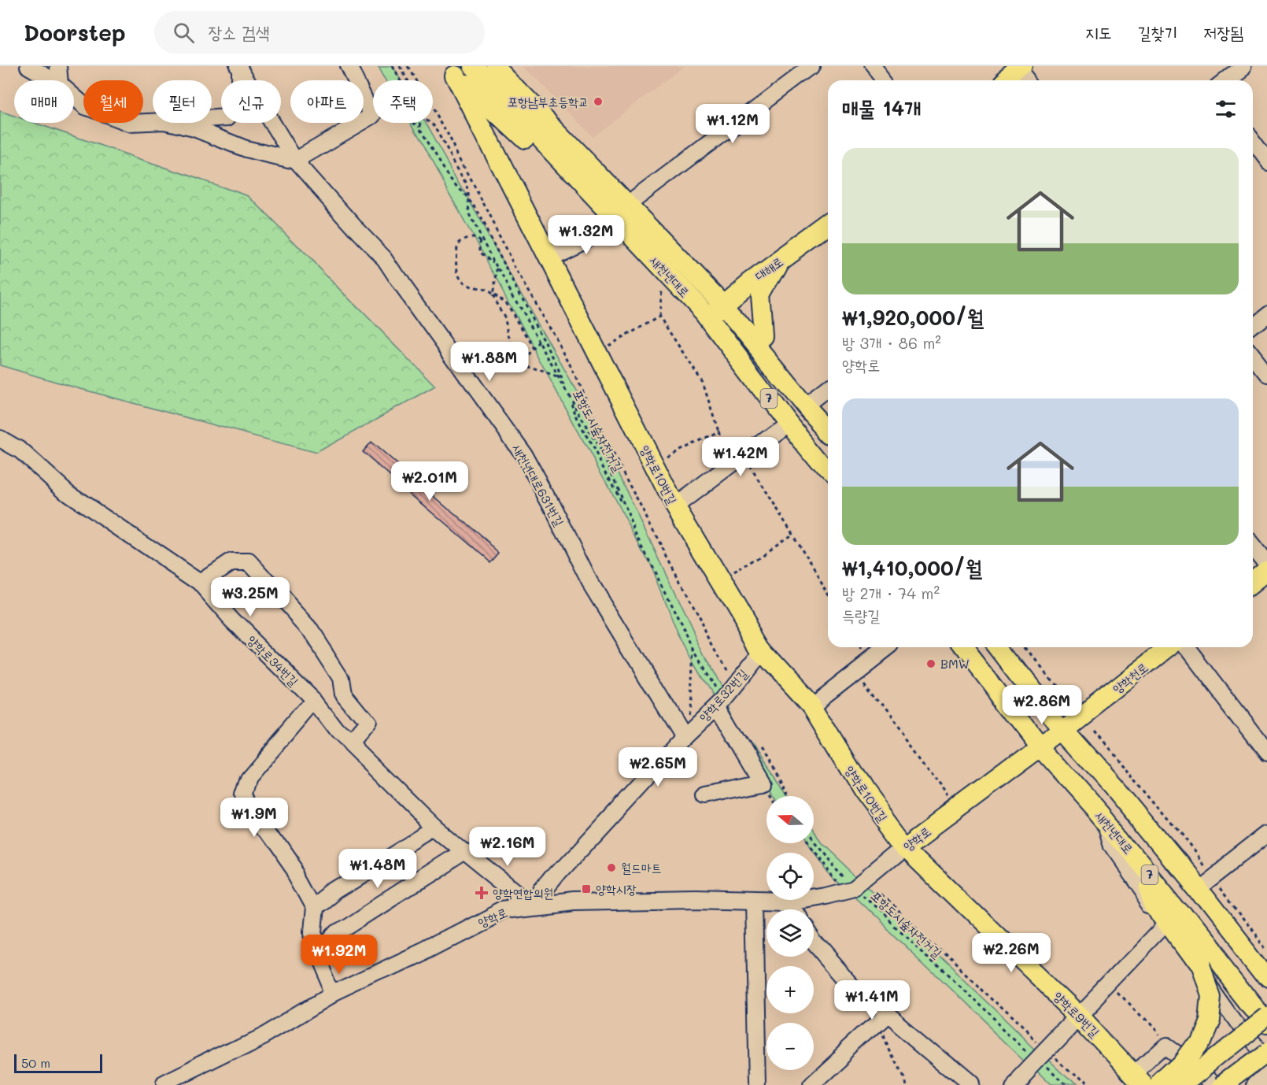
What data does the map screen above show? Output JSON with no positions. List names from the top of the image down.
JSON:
{
  "streets": {
    "main road": [
      "대해로",
      "새천년대로",
      "7",
      "양학로10번길",
      "양학천로",
      "양학로",
      "양학로9번길"
    ],
    "street": ["새천년대로631번길", "양학로34번길", "양학로32번길"],
    "path": ["포항도시숲자전거길"]
  },
  "crossings": [
    ["대해로", "새천년대로"],
    ["새천년대로", "양학로"],
    ["7", "양학천로"],
    ["7", "양학로"],
    ["포항도시숲자전거길", "양학로32번길"],
    ["포항도시숲자전거길", "양학로"],
    ["양학로10번길", "양학로32번길"],
    ["양학로10번길", "양학로"],
    ["양학로10번길", "양학로9번길"],
    ["새천년대로631번길", "양학로32번길"],
    ["양학로34번길", "양학로32번길"],
    ["양학로34번길", "양학로"],
    ["양학천로", "양학로"],
    ["양학로32번길", "양학로"],
    ["양학로", "양학로9번길"]
  ],
  "places": {
    "other": ["포항남부초등학교", "BMW", "월드마트"],
    "transit": ["양학시장"],
    "health": ["양학연합의원"]
  },
  "scale_bar": "50 m",
  "north": "left",
  "page": {
    "header": "Doorstep",
    "search": "장소 검색",
    "nav": ["지도", "길찾기", "저장됨"],
    "chip": [
      "매매",
      "월세",
      "필터",
      "신규",
      "아파트",
      "주택"
    ],
    "heading": "매물 14개",
    "price": [
      "₩1.12M",
      "₩1.32M",
      "₩1.88M",
      "₩1.42M",
      "₩2.01M",
      "₩3.25M",
      "₩2.86M",
      "₩2.65M",
      "₩1.9M",
      "₩2.16M",
      "₩1.48M",
      "₩2.26M",
      "₩1.92M",
      "₩1.41M"
    ],
    "list": [
      {
        "name": "₩1,920,000/월",
        "note": "방 3개 · 86 m² · 양학로"
      },
      {
        "name": "₩1,410,000/월",
        "note": "방 2개 · 74 m² · 득량길"
      }
    ],
    "map_buttons": ["+", "−"],
    "scale": "50 m"
  }
}
